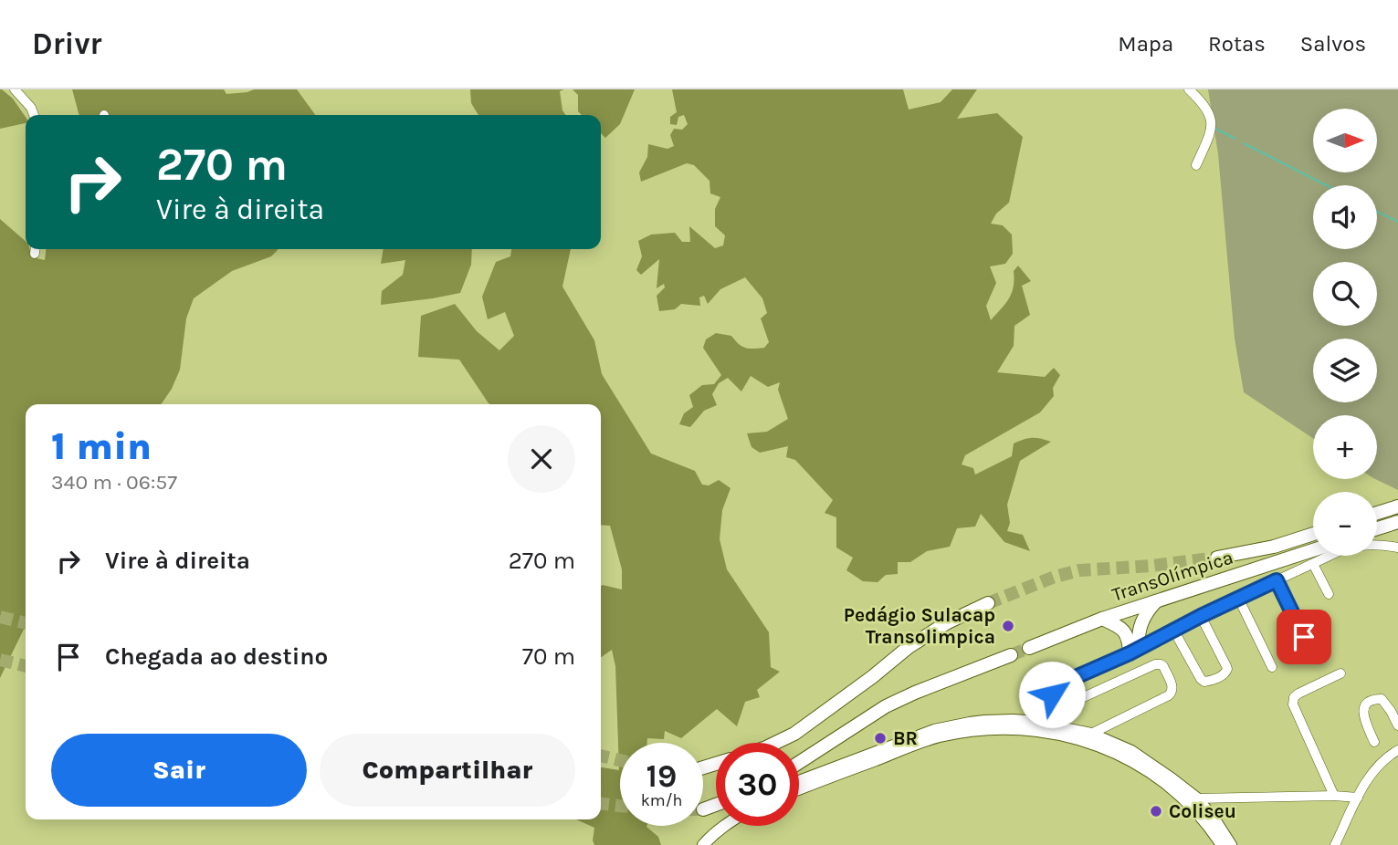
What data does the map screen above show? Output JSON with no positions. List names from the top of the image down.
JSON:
{
  "streets": {
    "highway": ["TransOlímpica"]
  },
  "places": ["Pedágio Sulacap Transolimpica", "BR", "Coliseu"],
  "north": "right",
  "page": {
    "header": "Drivr",
    "nav": ["Mapa", "Rotas", "Salvos"],
    "map_buttons": ["+", "−"],
    "turn": ["270 m", "Vire à direita"],
    "heading": ["1 min", "340 m · 06:57"],
    "list": [
      {
        "name": "Vire à direita",
        "value": "270 m"
      },
      {
        "name": "Chegada ao destino",
        "value": "70 m"
      }
    ],
    "buttons": ["Sair", "Compartilhar"],
    "speed": "19 km/h",
    "limit": "30"
  }
}
